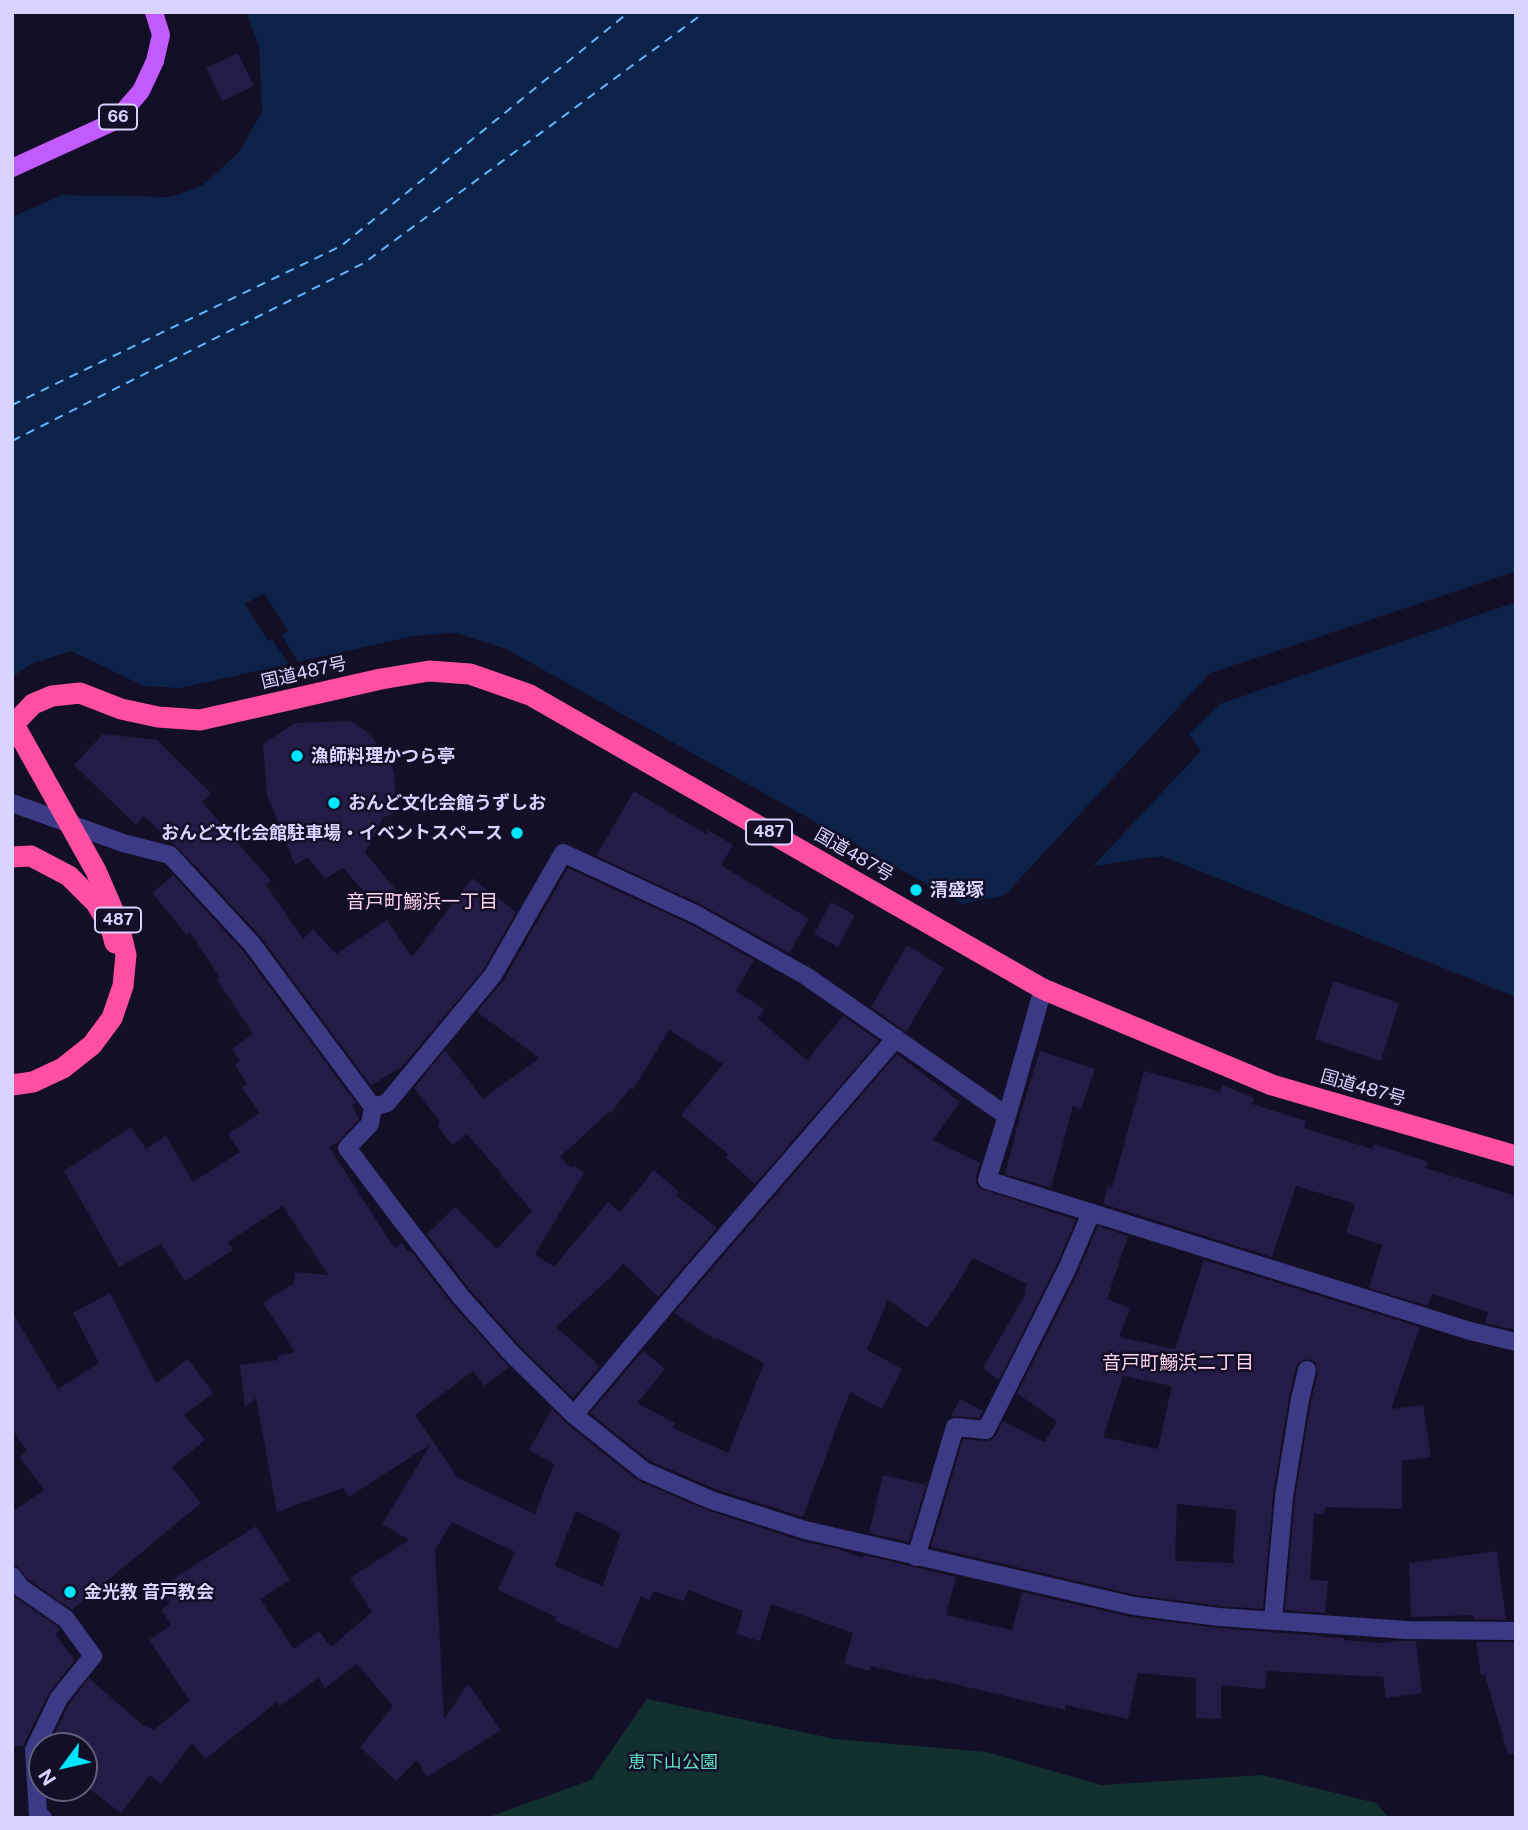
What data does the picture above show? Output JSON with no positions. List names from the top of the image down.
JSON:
{
  "streets": {
    "highway": ["国道487号", "487"],
    "main road": ["66"]
  },
  "districts": ["音戸町鰯浜一丁目", "音戸町鰯浜二丁目"],
  "parks": ["恵下山公園"],
  "places": [
    "漁師料理かつら亭",
    "おんど文化会館うずしお",
    "おんど文化会館駐車場・イベントスペース",
    "清盛塚",
    "金光教 音戸教会"
  ],
  "north": "bottom left"
}
